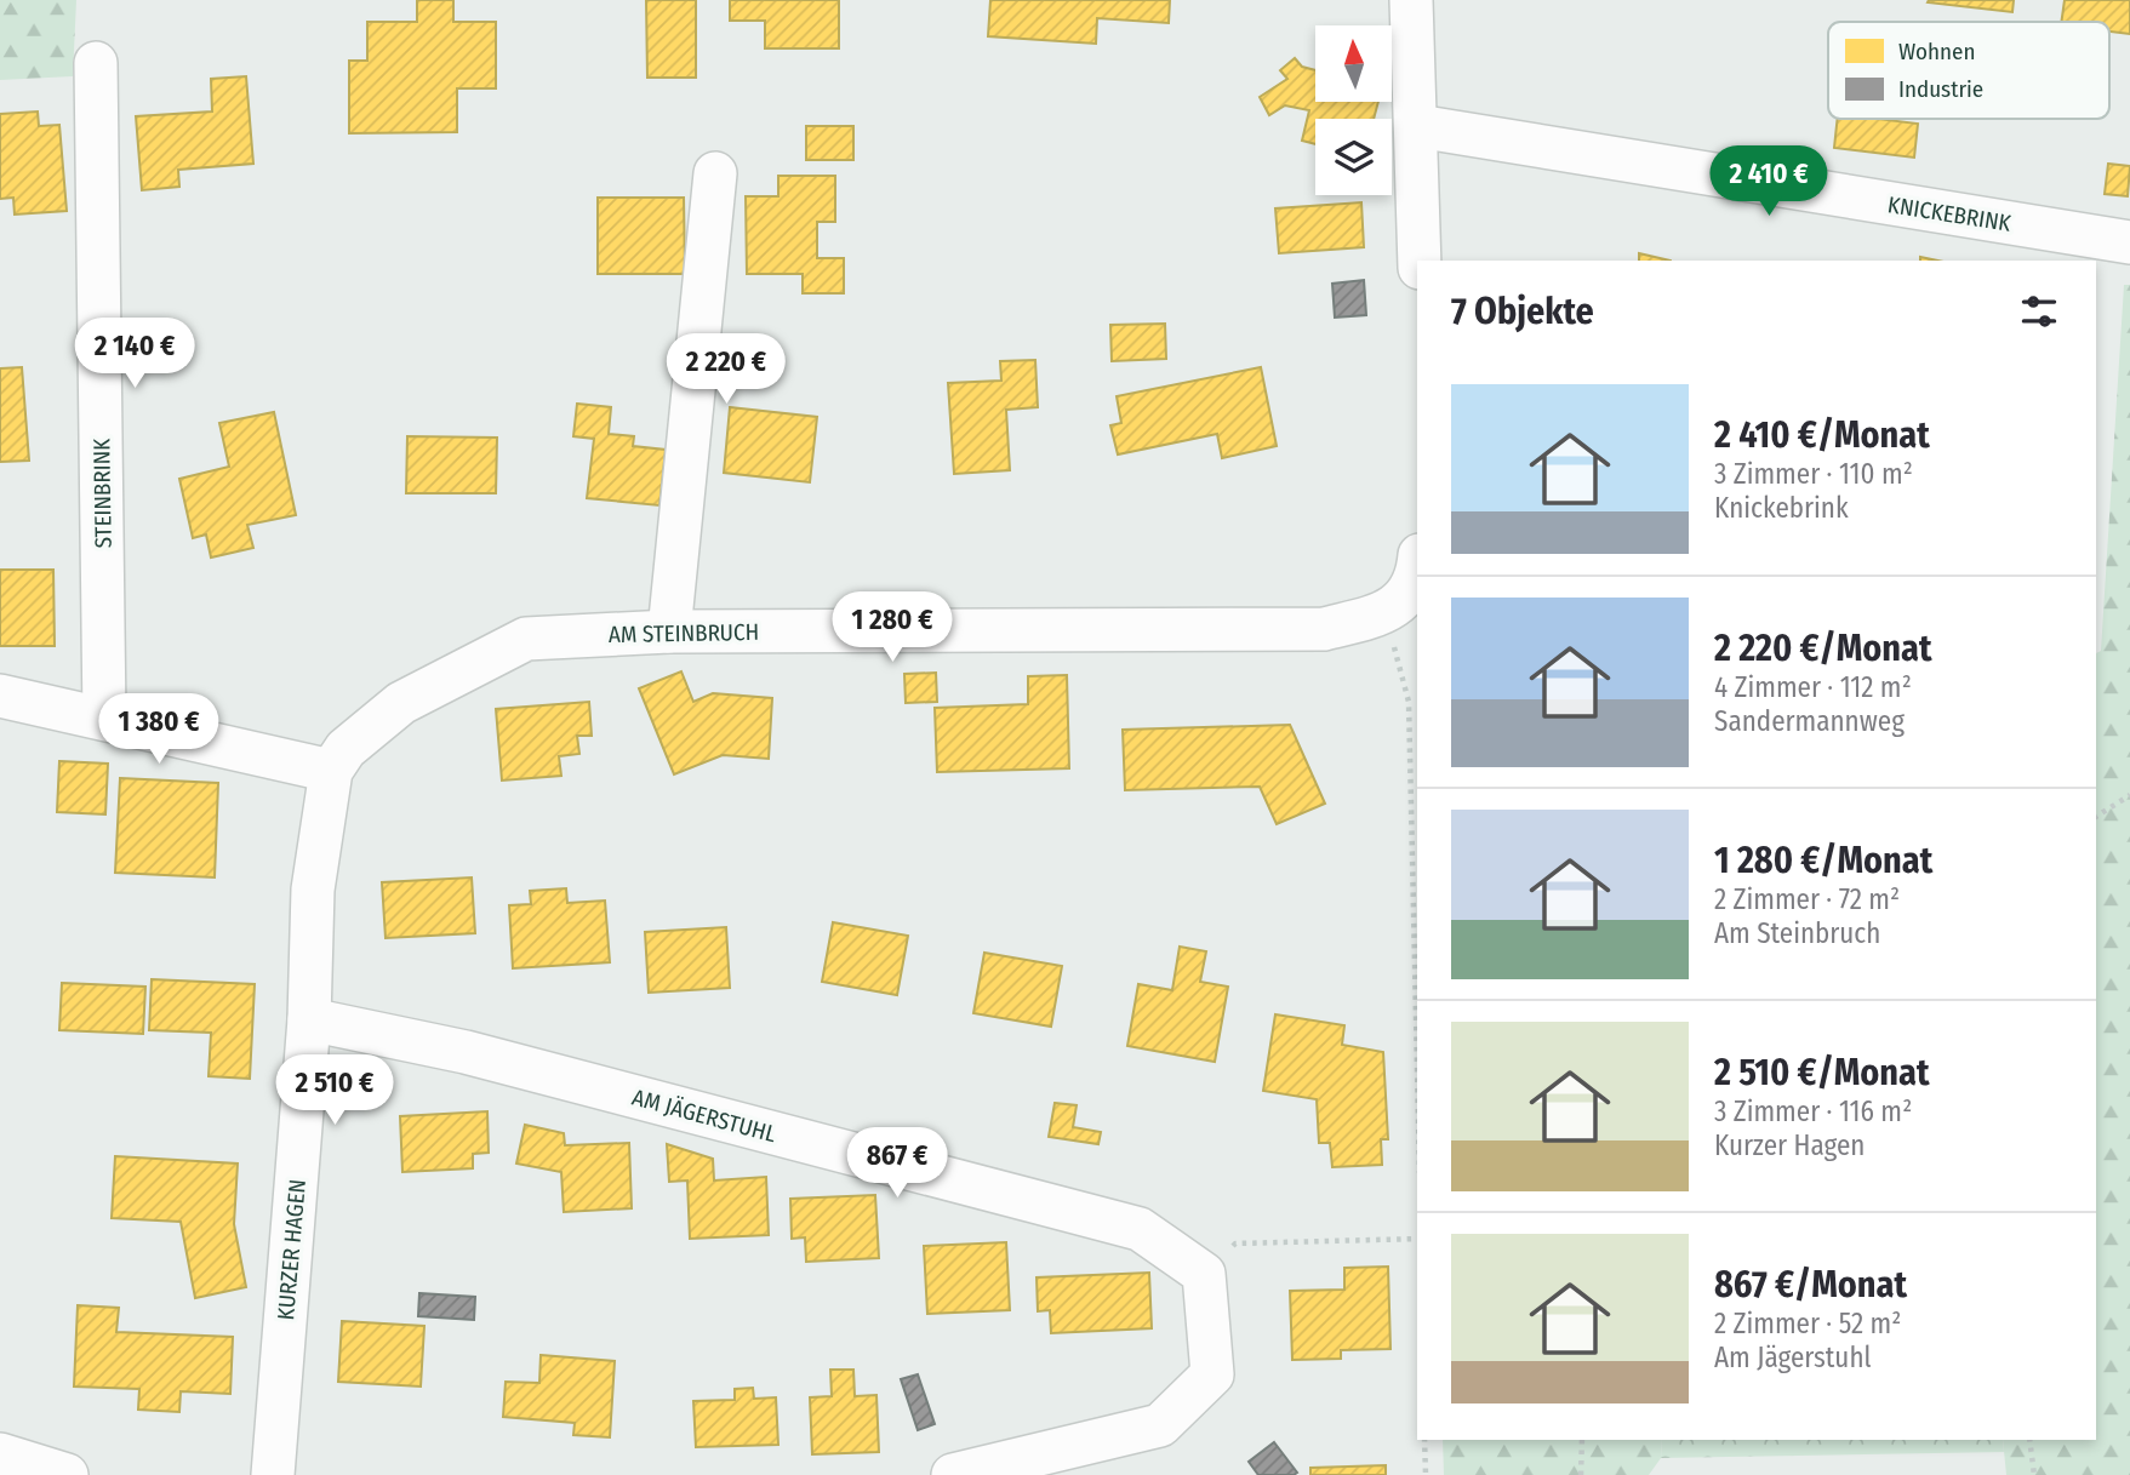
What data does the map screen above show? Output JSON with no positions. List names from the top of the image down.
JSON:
{
  "streets": {
    "street": [
      "KNICKEBRINK",
      "STEINBRINK",
      "AM STEINBRUCH",
      "AM JÄGERSTUHL",
      "KURZER HAGEN"
    ]
  },
  "crossings": [
    ["AM STEINBRUCH", "KURZER HAGEN"],
    ["AM JÄGERSTUHL", "KURZER HAGEN"]
  ],
  "legend": ["Wohnen", "Industrie"],
  "north": "top",
  "page": {
    "price": [
      "2 410 €",
      "2 140 €",
      "2 220 €",
      "1 280 €",
      "1 380 €",
      "2 510 €",
      "867 €"
    ],
    "heading": "7 Objekte",
    "list": [
      {
        "name": "2 410 €/Monat",
        "note": "3 Zimmer · 110 m² · Knickebrink"
      },
      {
        "name": "2 220 €/Monat",
        "note": "4 Zimmer · 112 m² · Sandermannweg"
      },
      {
        "name": "1 280 €/Monat",
        "note": "2 Zimmer · 72 m² · Am Steinbruch"
      },
      {
        "name": "2 510 €/Monat",
        "note": "3 Zimmer · 116 m² · Kurzer Hagen"
      },
      {
        "name": "867 €/Monat",
        "note": "2 Zimmer · 52 m² · Am Jägerstuhl"
      }
    ]
  }
}
